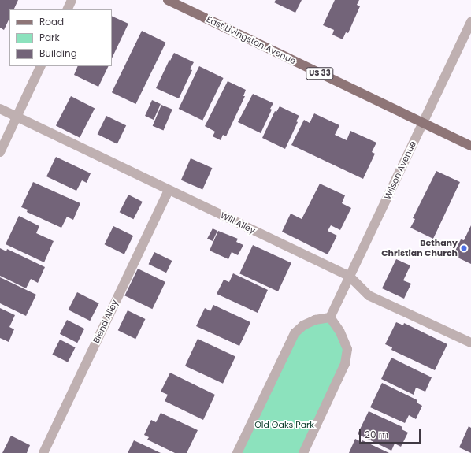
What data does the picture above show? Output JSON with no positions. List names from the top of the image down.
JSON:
{
  "streets": {
    "main road": ["East Livingston Avenue", "US 33"],
    "street": ["Wilson Avenue", "Will Alley", "Blend Alley"]
  },
  "crossings": [
    ["East Livingston Avenue", "Wilson Avenue"],
    ["Wilson Avenue", "Will Alley"],
    ["Will Alley", "Blend Alley"]
  ],
  "parks": ["Old Oaks Park"],
  "places": ["Bethany Christian Church"],
  "legend": ["Road", "Park", "Building"],
  "scale_bar": "20 m"
}
